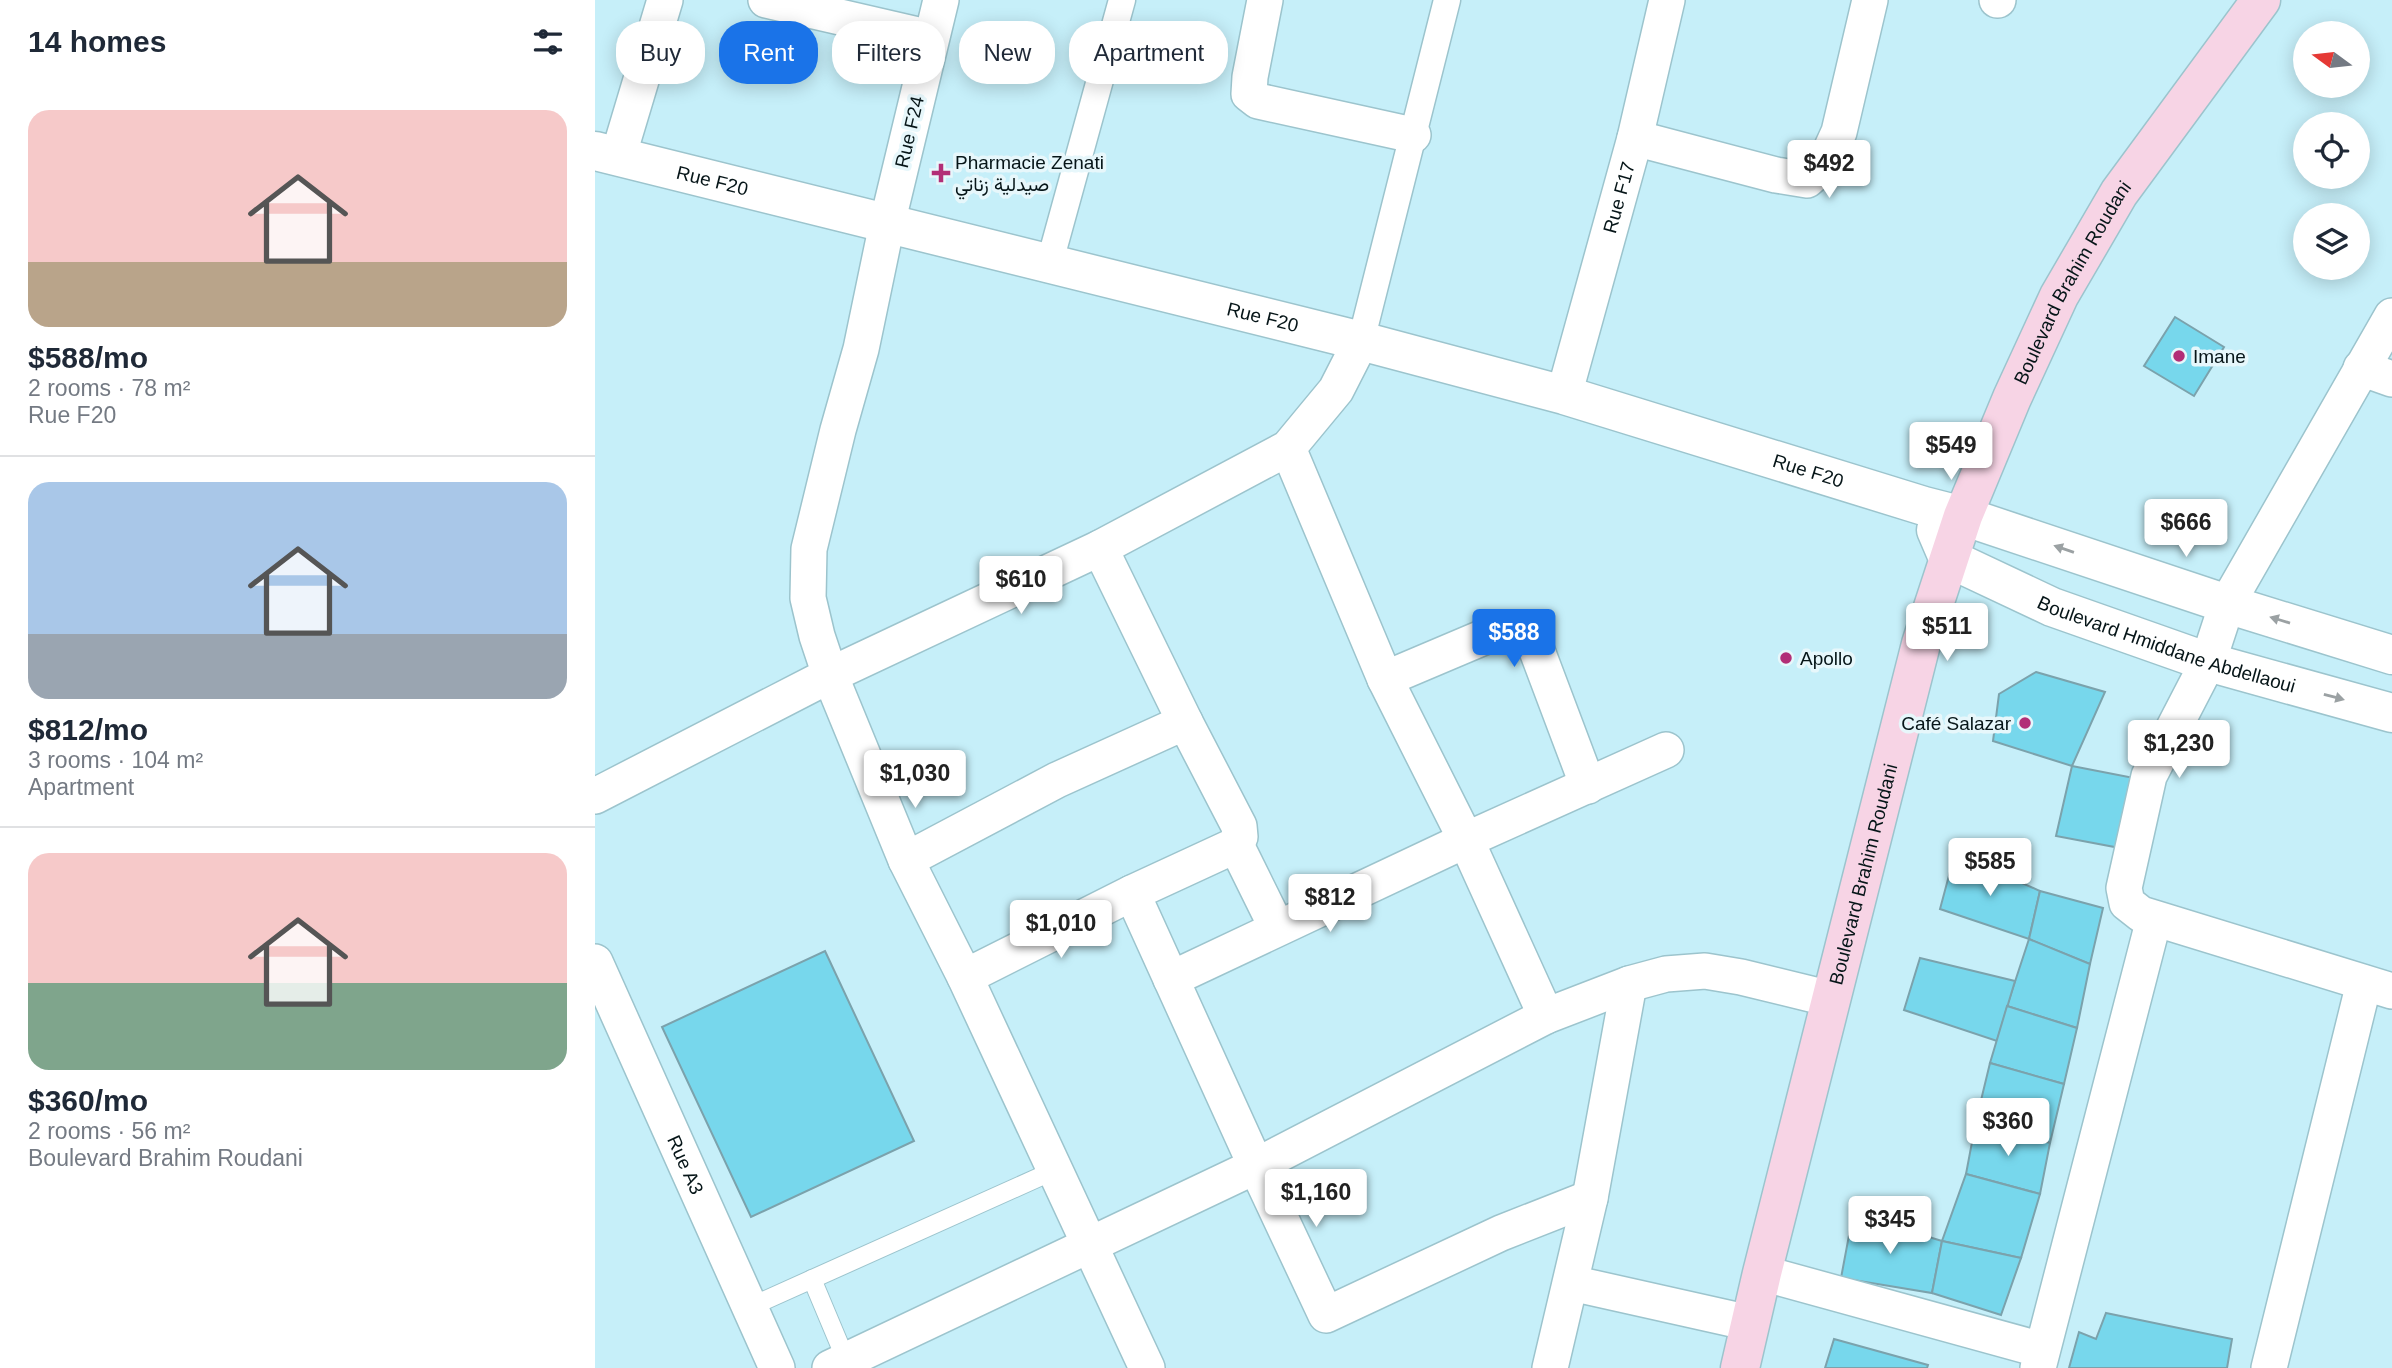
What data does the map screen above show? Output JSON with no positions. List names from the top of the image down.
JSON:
{
  "streets": {
    "main road": ["Boulevard Brahim Roudani"],
    "street": [
      "Rue F24",
      "Rue F20",
      "Rue F17",
      "Boulevard Hmiddane Abdellaoui",
      "Rue A3"
    ]
  },
  "crossings": [
    ["Rue F24", "Rue F20"],
    ["Rue F20", "Rue F17"],
    ["Rue F20", "Boulevard Brahim Roudani"],
    ["Boulevard Brahim Roudani", "Boulevard Hmiddane Abdellaoui"]
  ],
  "places": {
    "health": ["Pharmacie Zenati صيدلية زناتي"],
    "other": ["Imane", "Apollo", "Café Salazar"]
  },
  "north": "left",
  "page": {
    "heading": "14 homes",
    "chip": [
      "Buy",
      "Rent",
      "Filters",
      "New",
      "Apartment"
    ],
    "list": [
      {
        "name": "$588/mo",
        "note": "2 rooms · 78 m² · Rue F20"
      },
      {
        "name": "$812/mo",
        "note": "3 rooms · 104 m² · Apartment"
      },
      {
        "name": "$360/mo",
        "note": "2 rooms · 56 m² · Boulevard Brahim Roudani"
      }
    ],
    "price": [
      "$492",
      "$549",
      "$666",
      "$610",
      "$511",
      "$588",
      "$1,230",
      "$1,030",
      "$585",
      "$812",
      "$1,010",
      "$360",
      "$1,160",
      "$345"
    ]
  }
}
